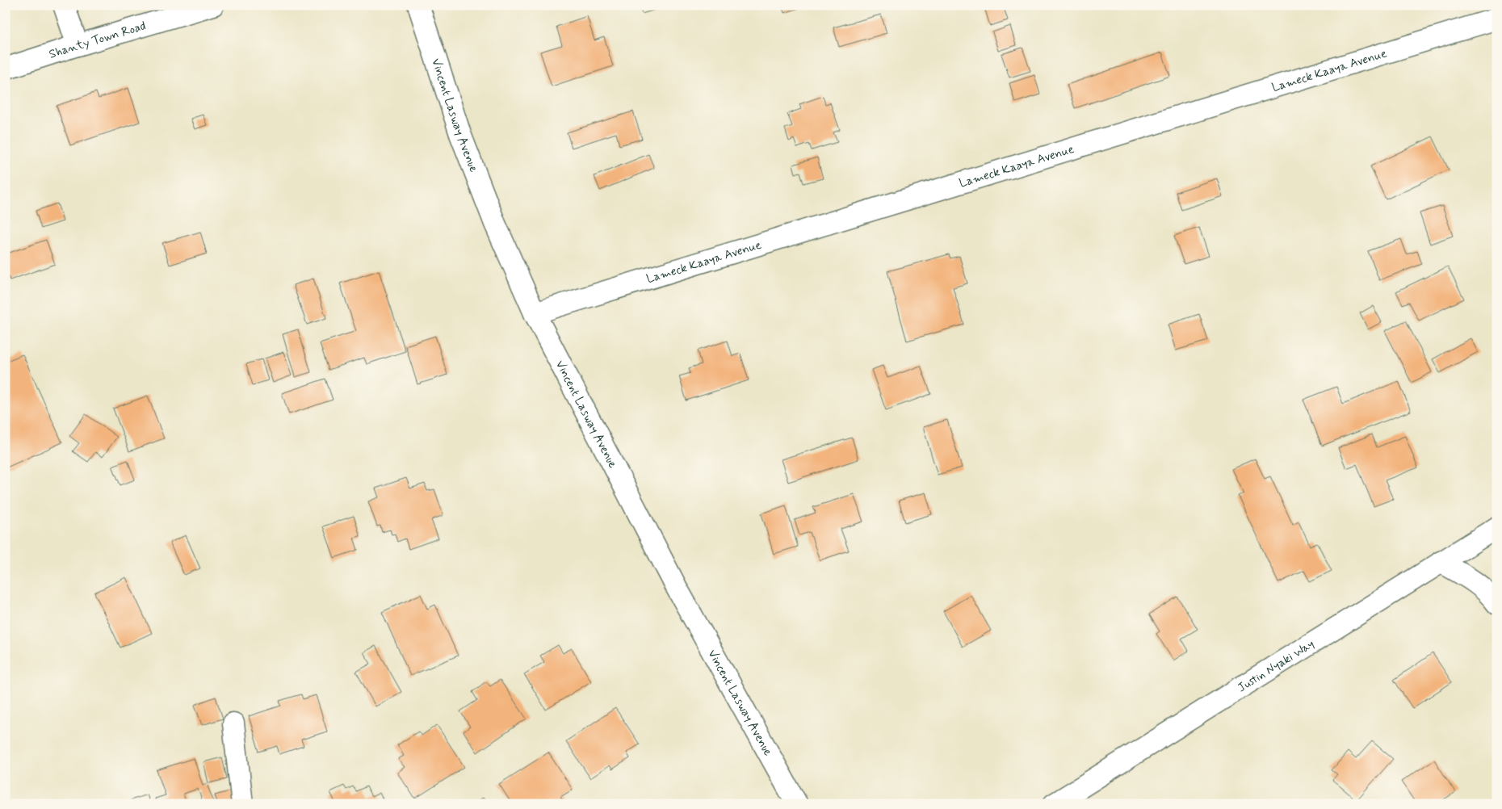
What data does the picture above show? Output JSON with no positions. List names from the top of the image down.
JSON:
{
  "streets": {
    "street": [
      "Shanty Town Road",
      "Lameck Kaaya Avenue",
      "Vincent Lasway Avenue",
      "Justin Nyaki Way"
    ]
  },
  "crossings": [
    ["Lameck Kaaya Avenue", "Vincent Lasway Avenue"]
  ]
}
